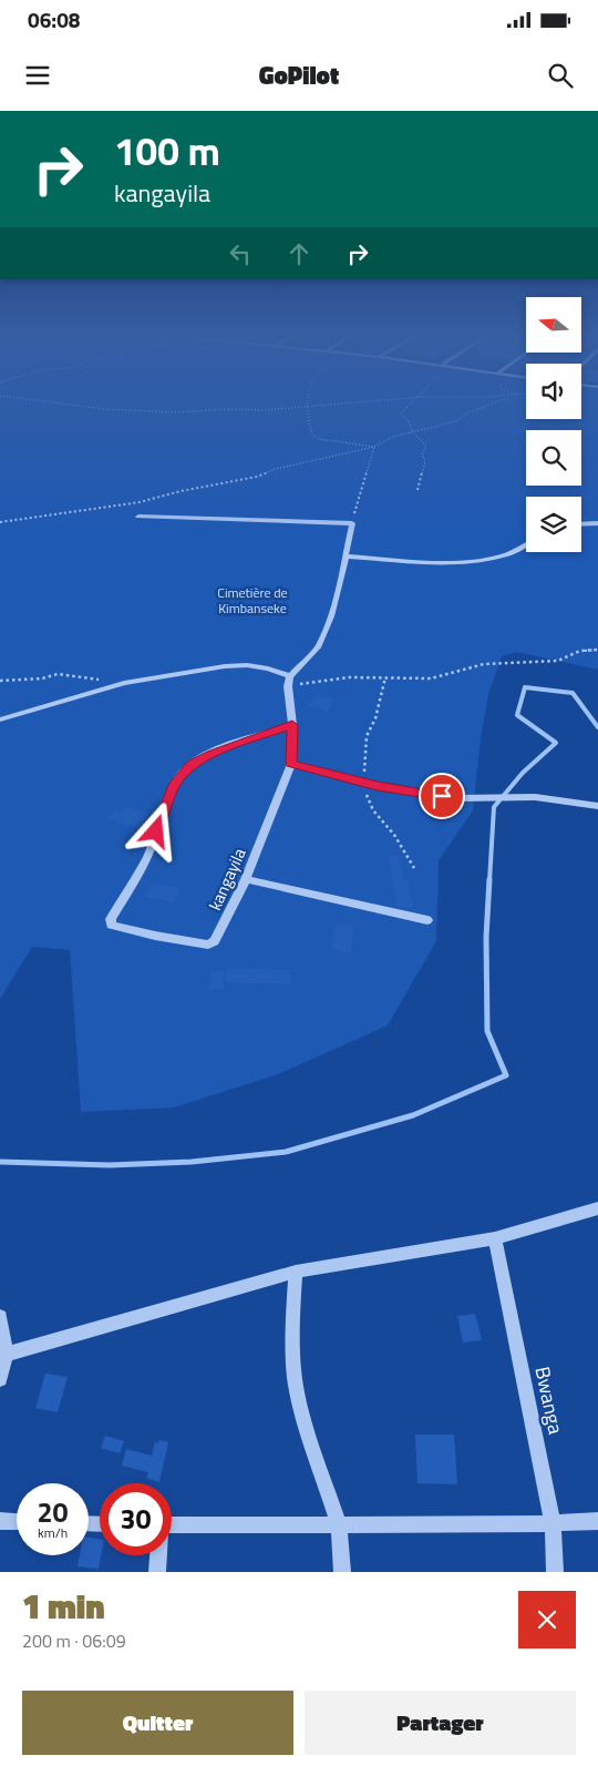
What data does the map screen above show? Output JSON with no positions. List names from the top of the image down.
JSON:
{
  "streets": {
    "street": ["kangayila", "Bwanga"]
  },
  "parks": ["Cimetière de Kimbanseke"],
  "north": "left",
  "page": {
    "status": "06:08",
    "header": "GoPilot",
    "turn": ["100 m", "kangayila"],
    "speed": "20 km/h",
    "limit": "30",
    "heading": ["1 min", "200 m · 06:09"],
    "buttons": ["Quitter", "Partager"]
  }
}
